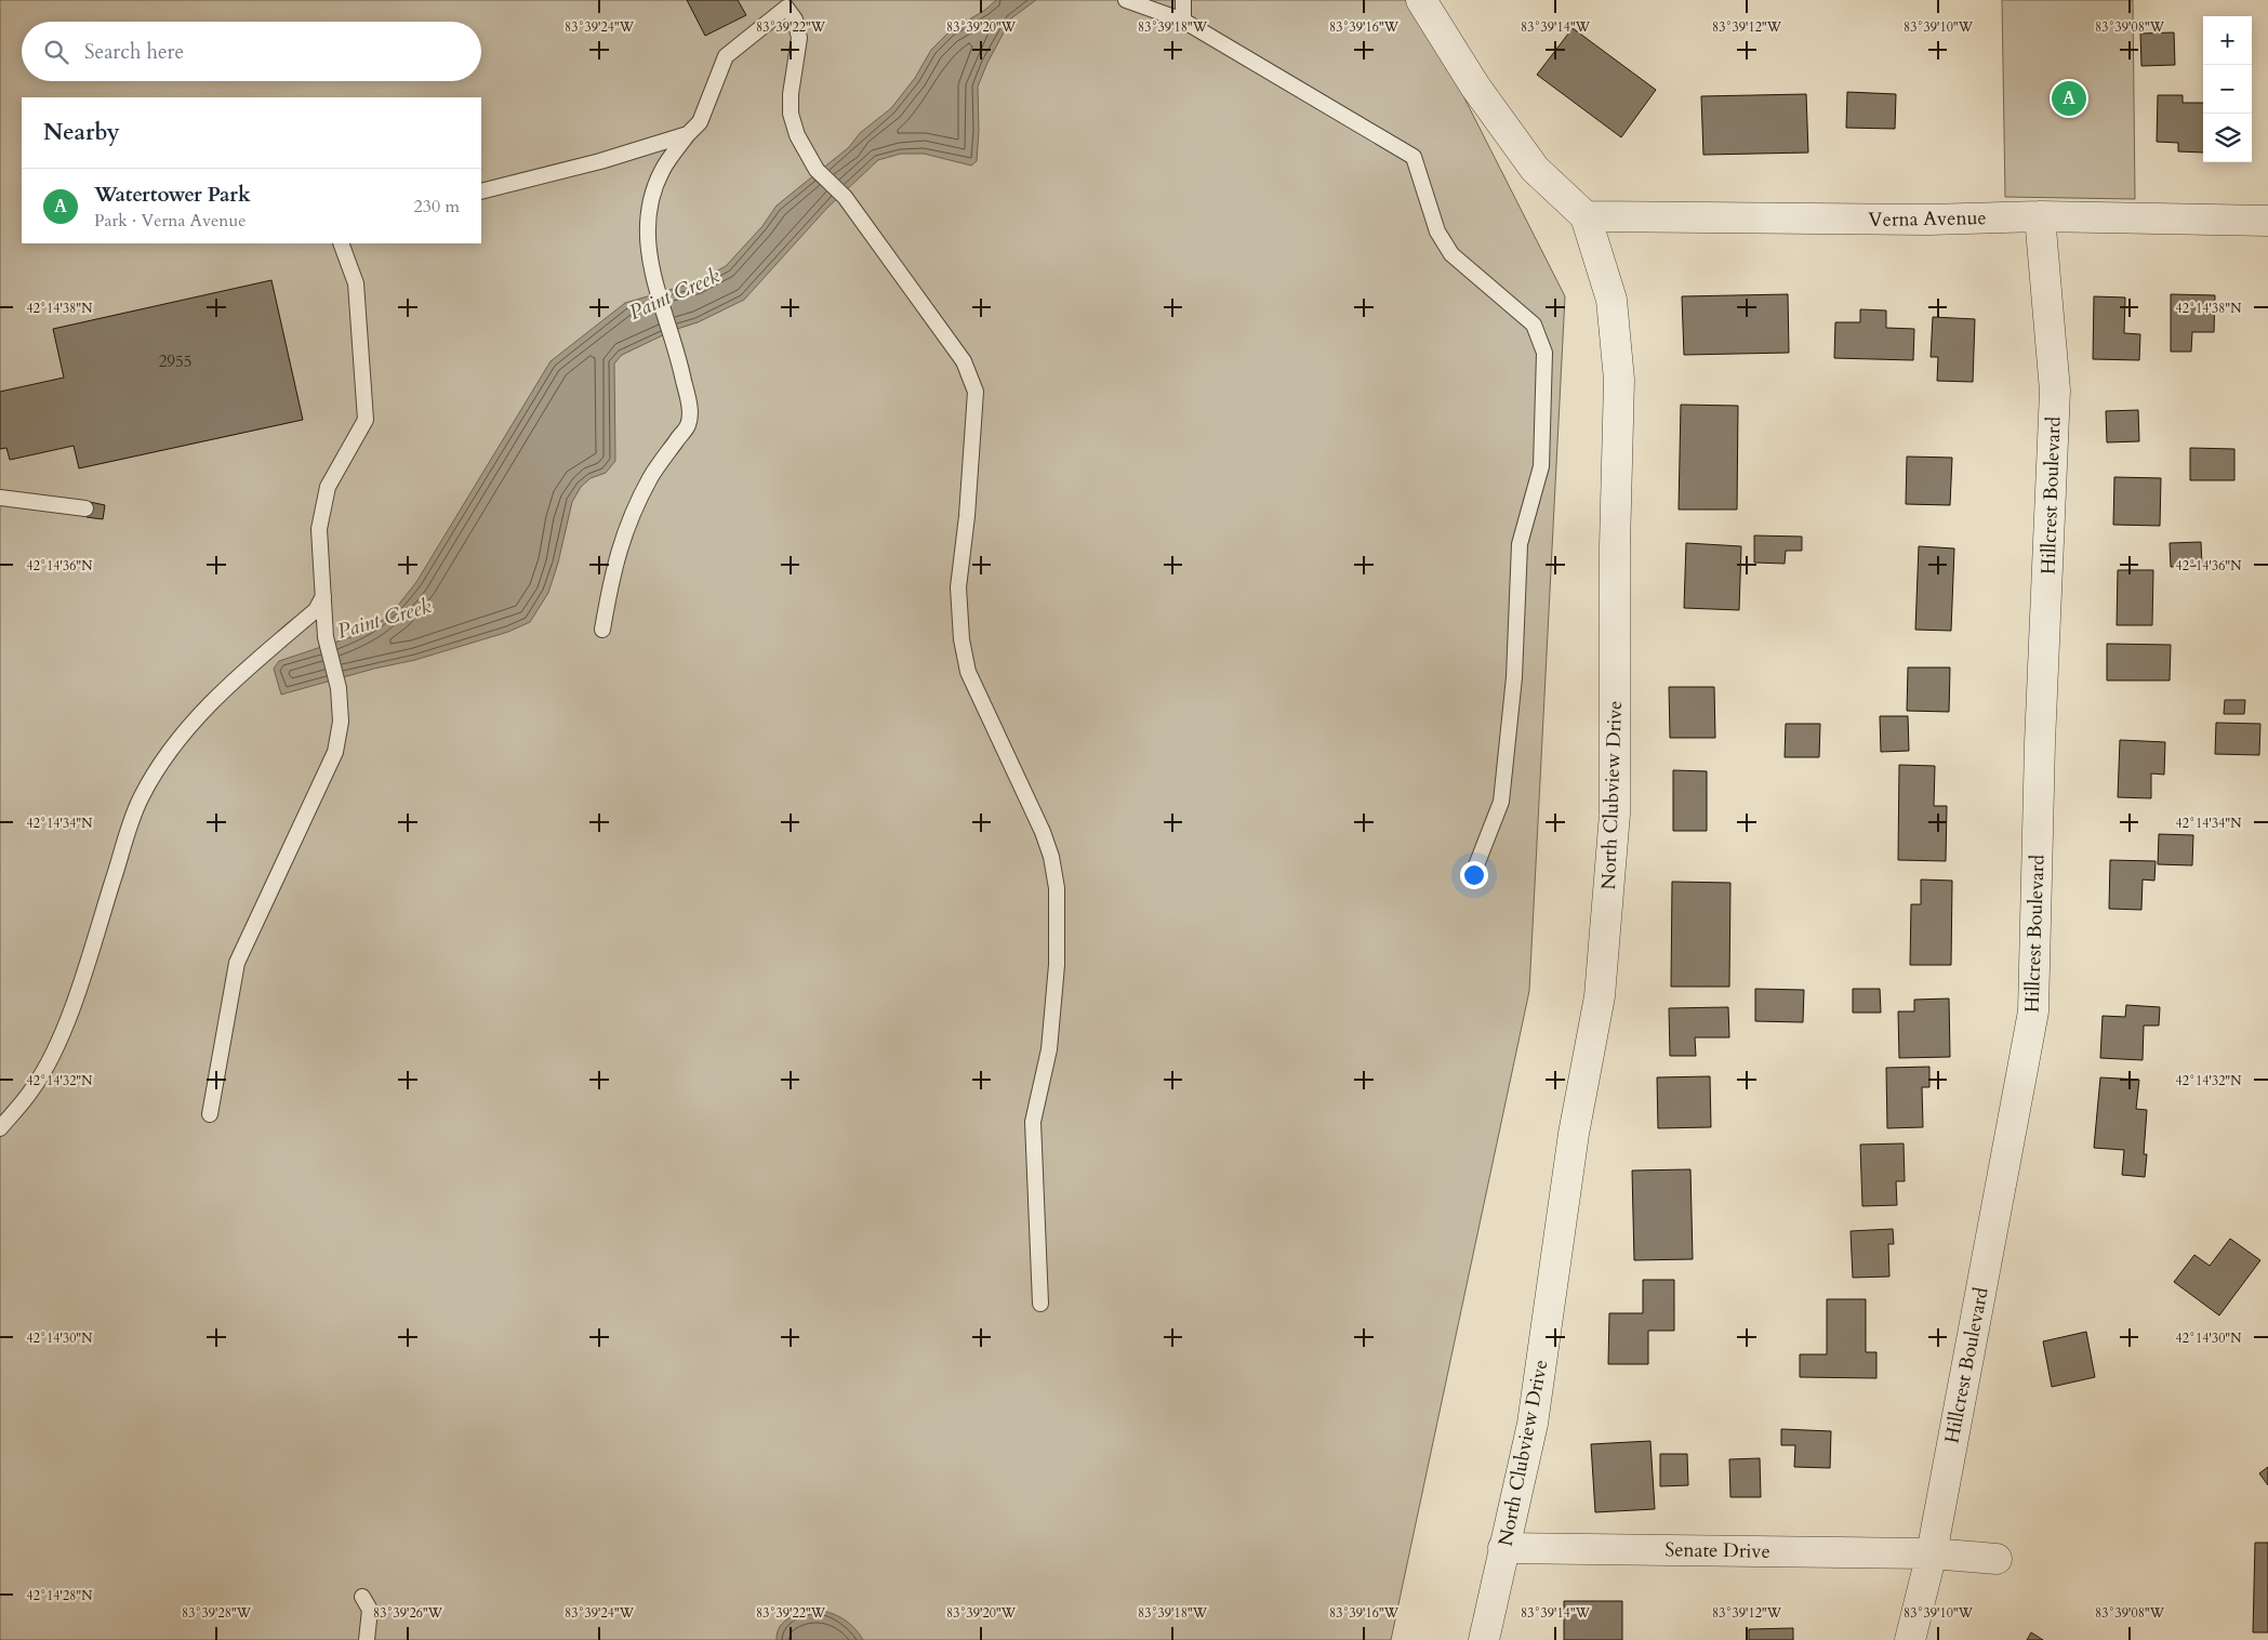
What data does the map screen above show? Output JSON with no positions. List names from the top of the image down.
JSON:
{
  "streets": {
    "street": [
      "Verna Avenue",
      "Hillcrest Boulevard",
      "North Clubview Drive",
      "Senate Drive"
    ]
  },
  "crossings": [
    ["Verna Avenue", "Hillcrest Boulevard"],
    ["Verna Avenue", "North Clubview Drive"],
    ["Hillcrest Boulevard", "Senate Drive"],
    ["North Clubview Drive", "Senate Drive"]
  ],
  "water": ["Paint Creek"],
  "house_numbers": ["2955"],
  "page": {
    "map_buttons": ["+", "−"],
    "search": "Search here",
    "pins": "A",
    "heading": "Nearby",
    "list": [
      {
        "mark": "A",
        "name": "Watertower Park",
        "note": "Park · Verna Avenue",
        "value": "230 m"
      }
    ]
  },
  "coordinates": [
    "83°39'24\"W",
    "83°39'22\"W",
    "83°39'20\"W",
    "83°39'18\"W",
    "83°39'16\"W",
    "83°39'14\"W",
    "83°39'12\"W",
    "83°39'10\"W",
    "83°39'08\"W",
    "42°14'38\"N",
    "42°14'36\"N",
    "42°14'34\"N",
    "42°14'32\"N",
    "42°14'30\"N",
    "42°14'28\"N",
    "83°39'28\"W",
    "83°39'26\"W"
  ]
}
